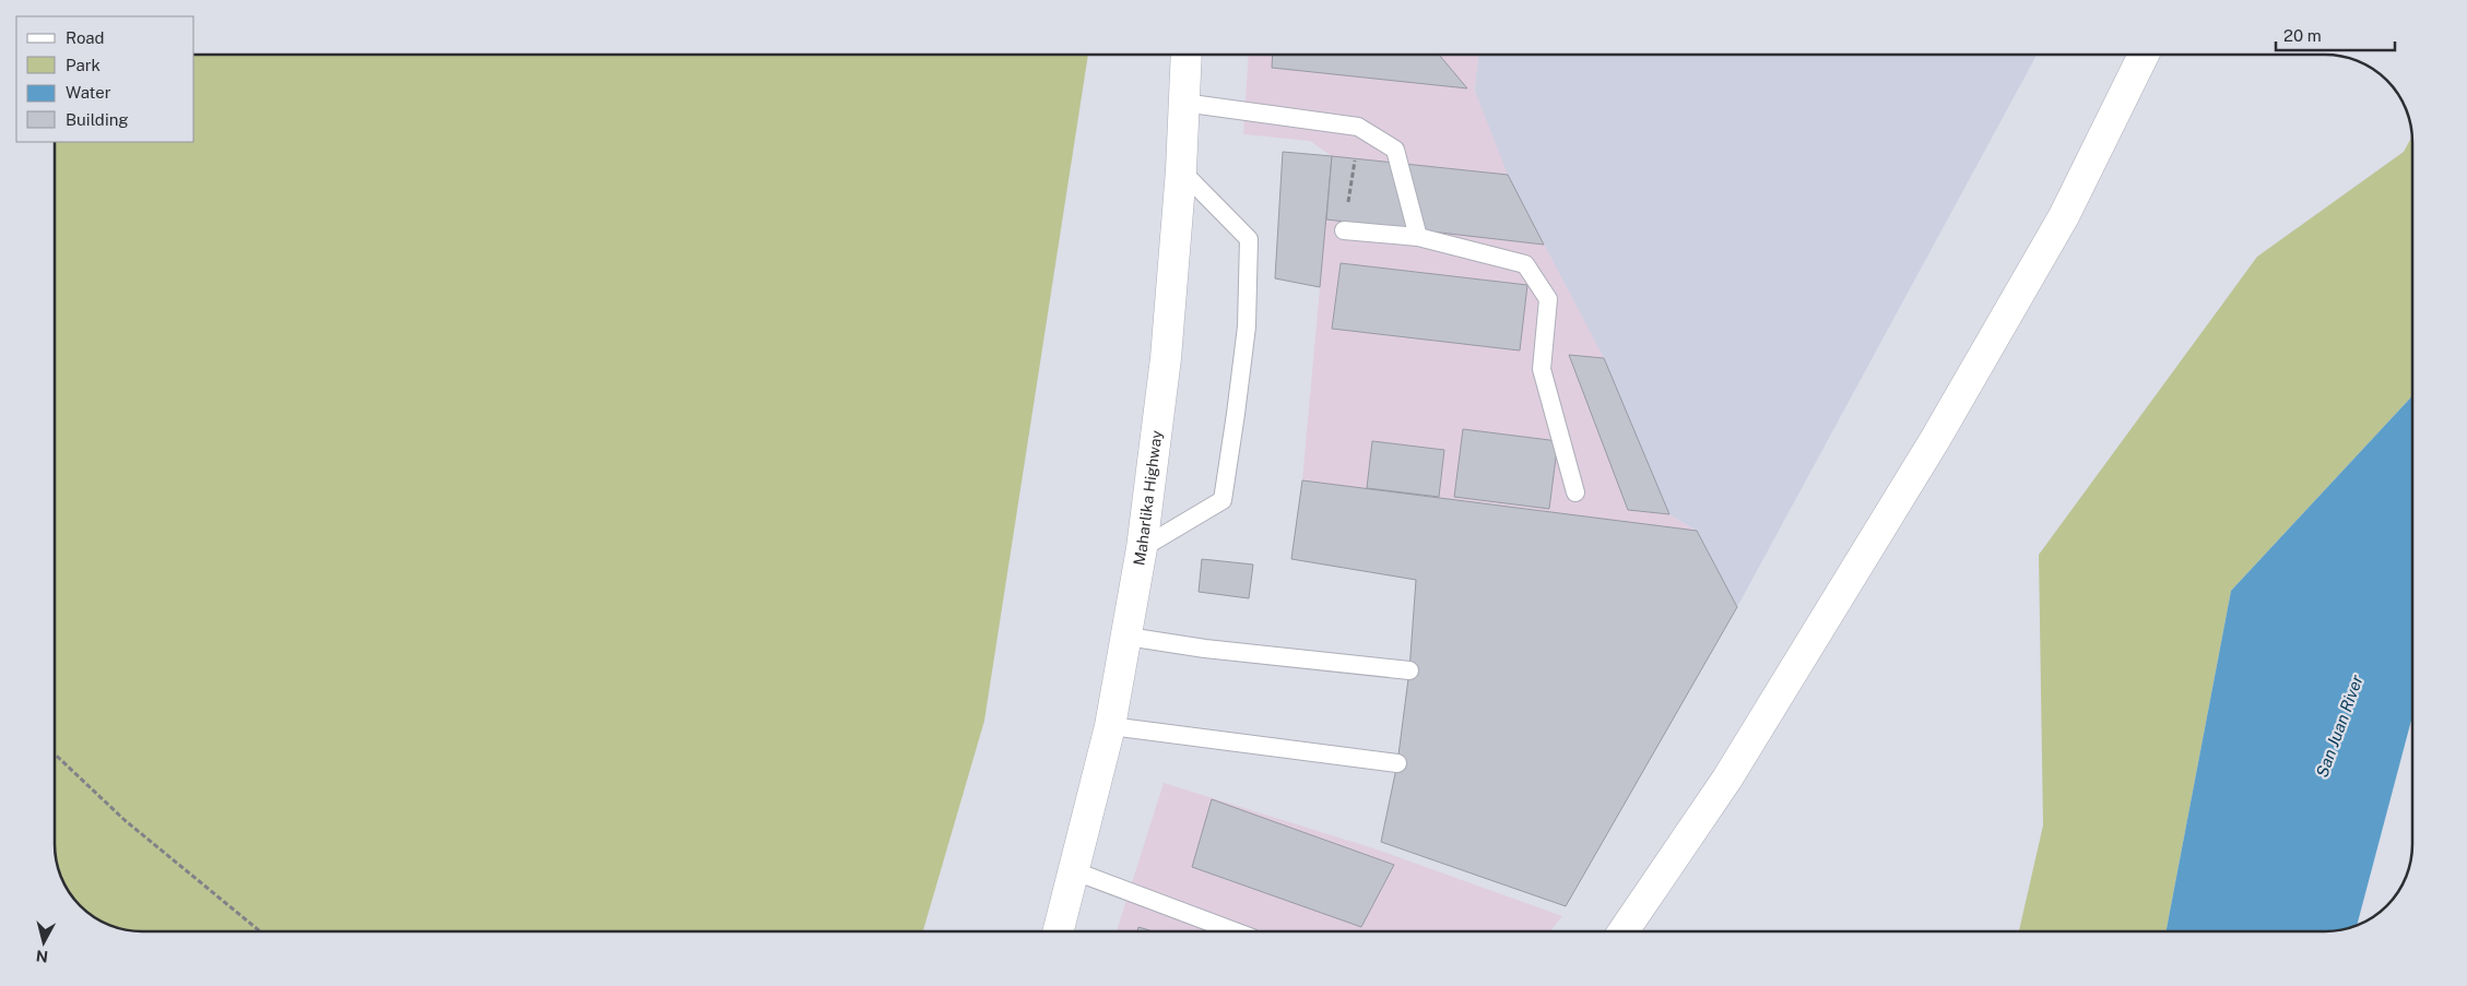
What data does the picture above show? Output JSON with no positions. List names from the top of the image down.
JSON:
{
  "streets": {
    "main road": ["Maharlika Highway"]
  },
  "water": ["San Juan River"],
  "legend": [
    "Road",
    "Park",
    "Water",
    "Building"
  ],
  "scale_bar": "20 m",
  "north": "bottom"
}
